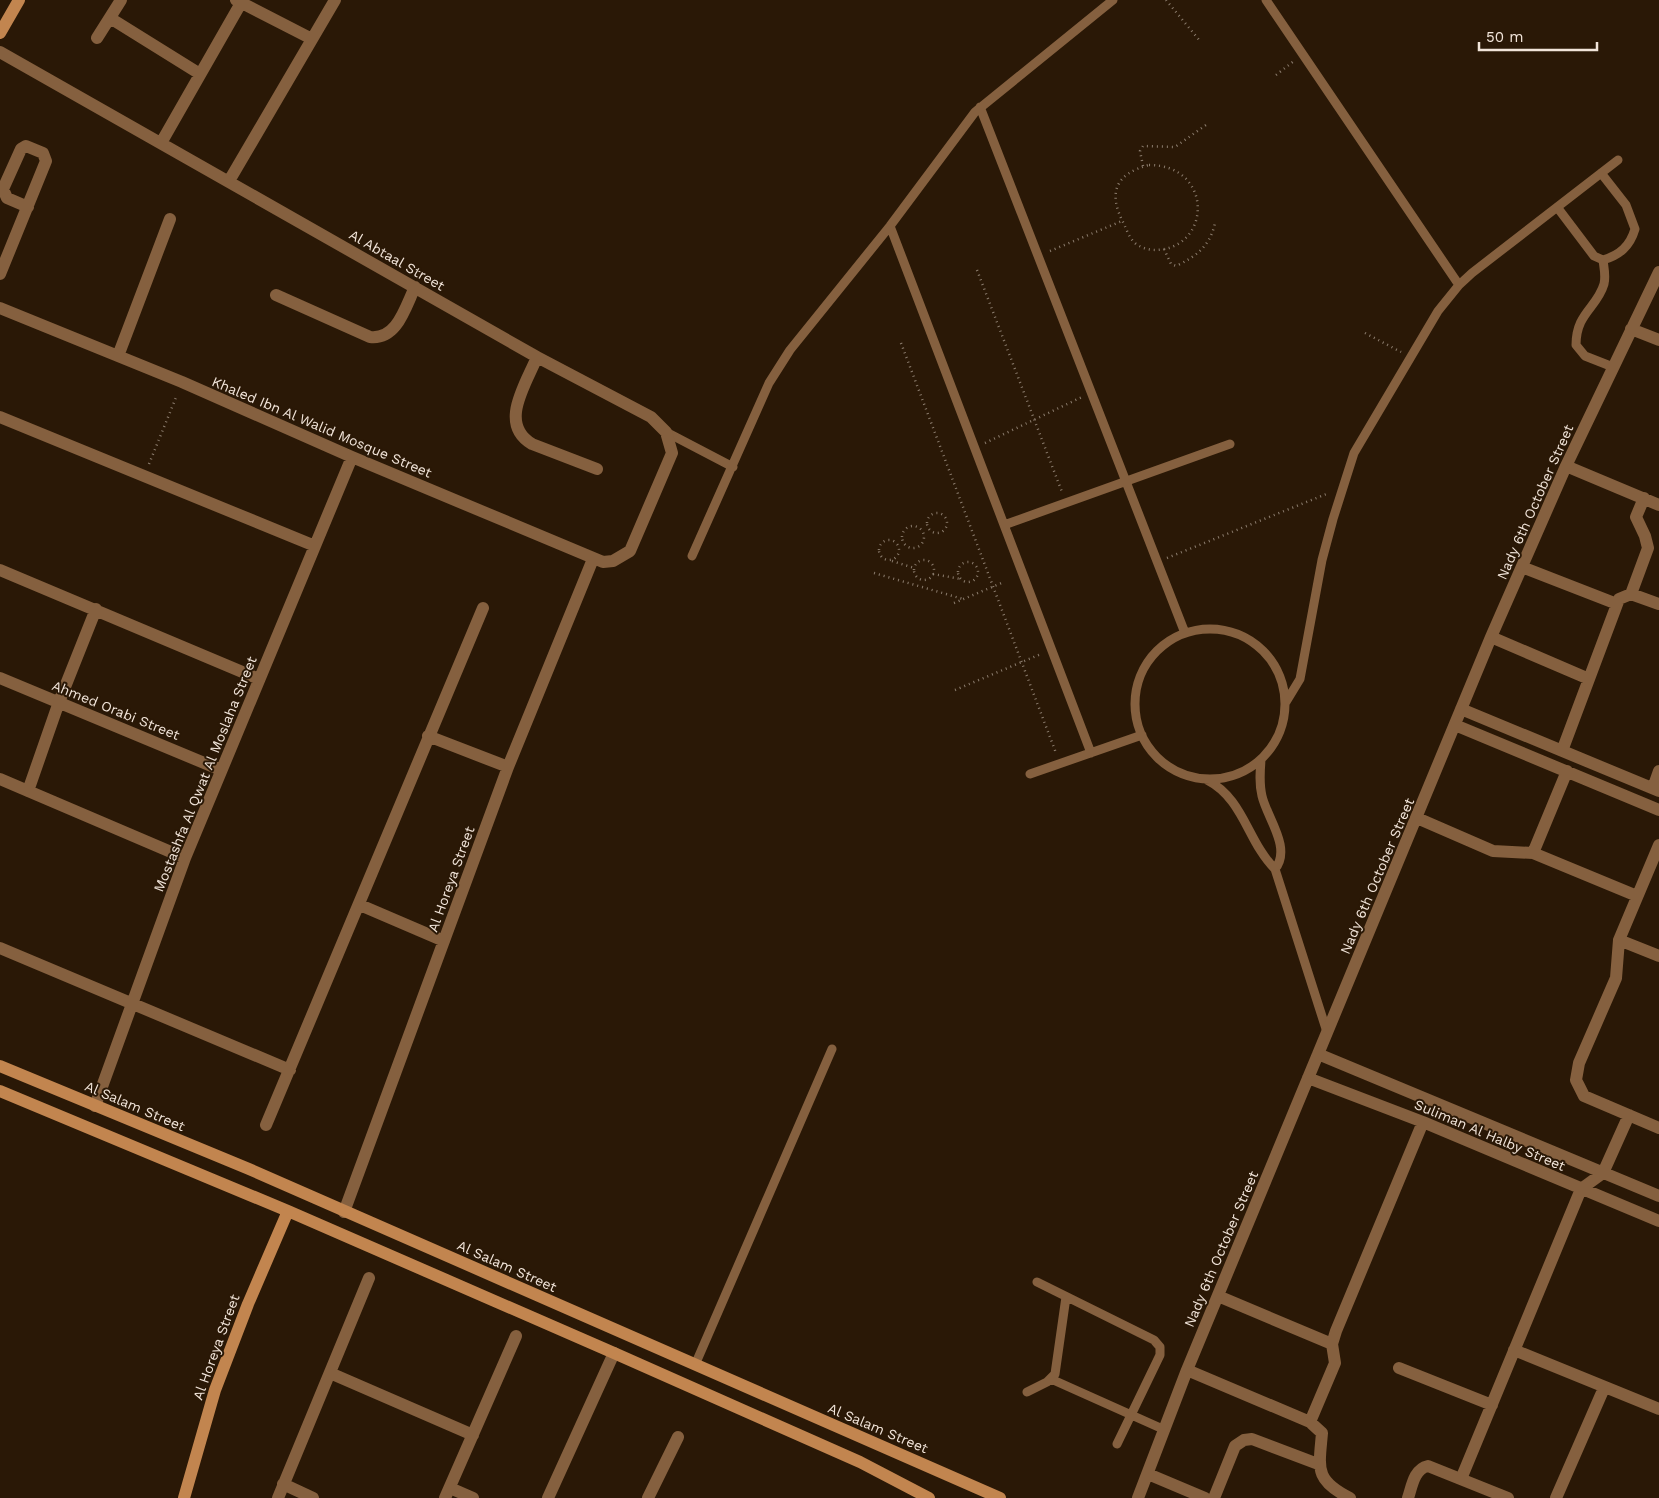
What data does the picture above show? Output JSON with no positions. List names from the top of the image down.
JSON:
{
  "streets": {
    "street": [
      "Al Abtaal Street",
      "Khaled Ibn Al Walid Mosque Street",
      "Nady 6th October Street",
      "Ahmed Orabi Street",
      "Mostashfa Al Qwat Al Moslaha Street",
      "Al Horeya Street",
      "Al Salam Street",
      "Suliman Al Halby Street"
    ]
  },
  "crossings": [
    ["Al Abtaal Street", "Khaled Ibn Al Walid Mosque Street"],
    ["Khaled Ibn Al Walid Mosque Street", "Mostashfa Al Qwat Al Moslaha Street"],
    ["Khaled Ibn Al Walid Mosque Street", "Al Horeya Street"],
    ["Nady 6th October Street", "Suliman Al Halby Street"],
    ["Ahmed Orabi Street", "Mostashfa Al Qwat Al Moslaha Street"],
    ["Mostashfa Al Qwat Al Moslaha Street", "Al Salam Street"],
    ["Al Horeya Street", "Al Salam Street"]
  ],
  "scale_bar": "50 m"
}
